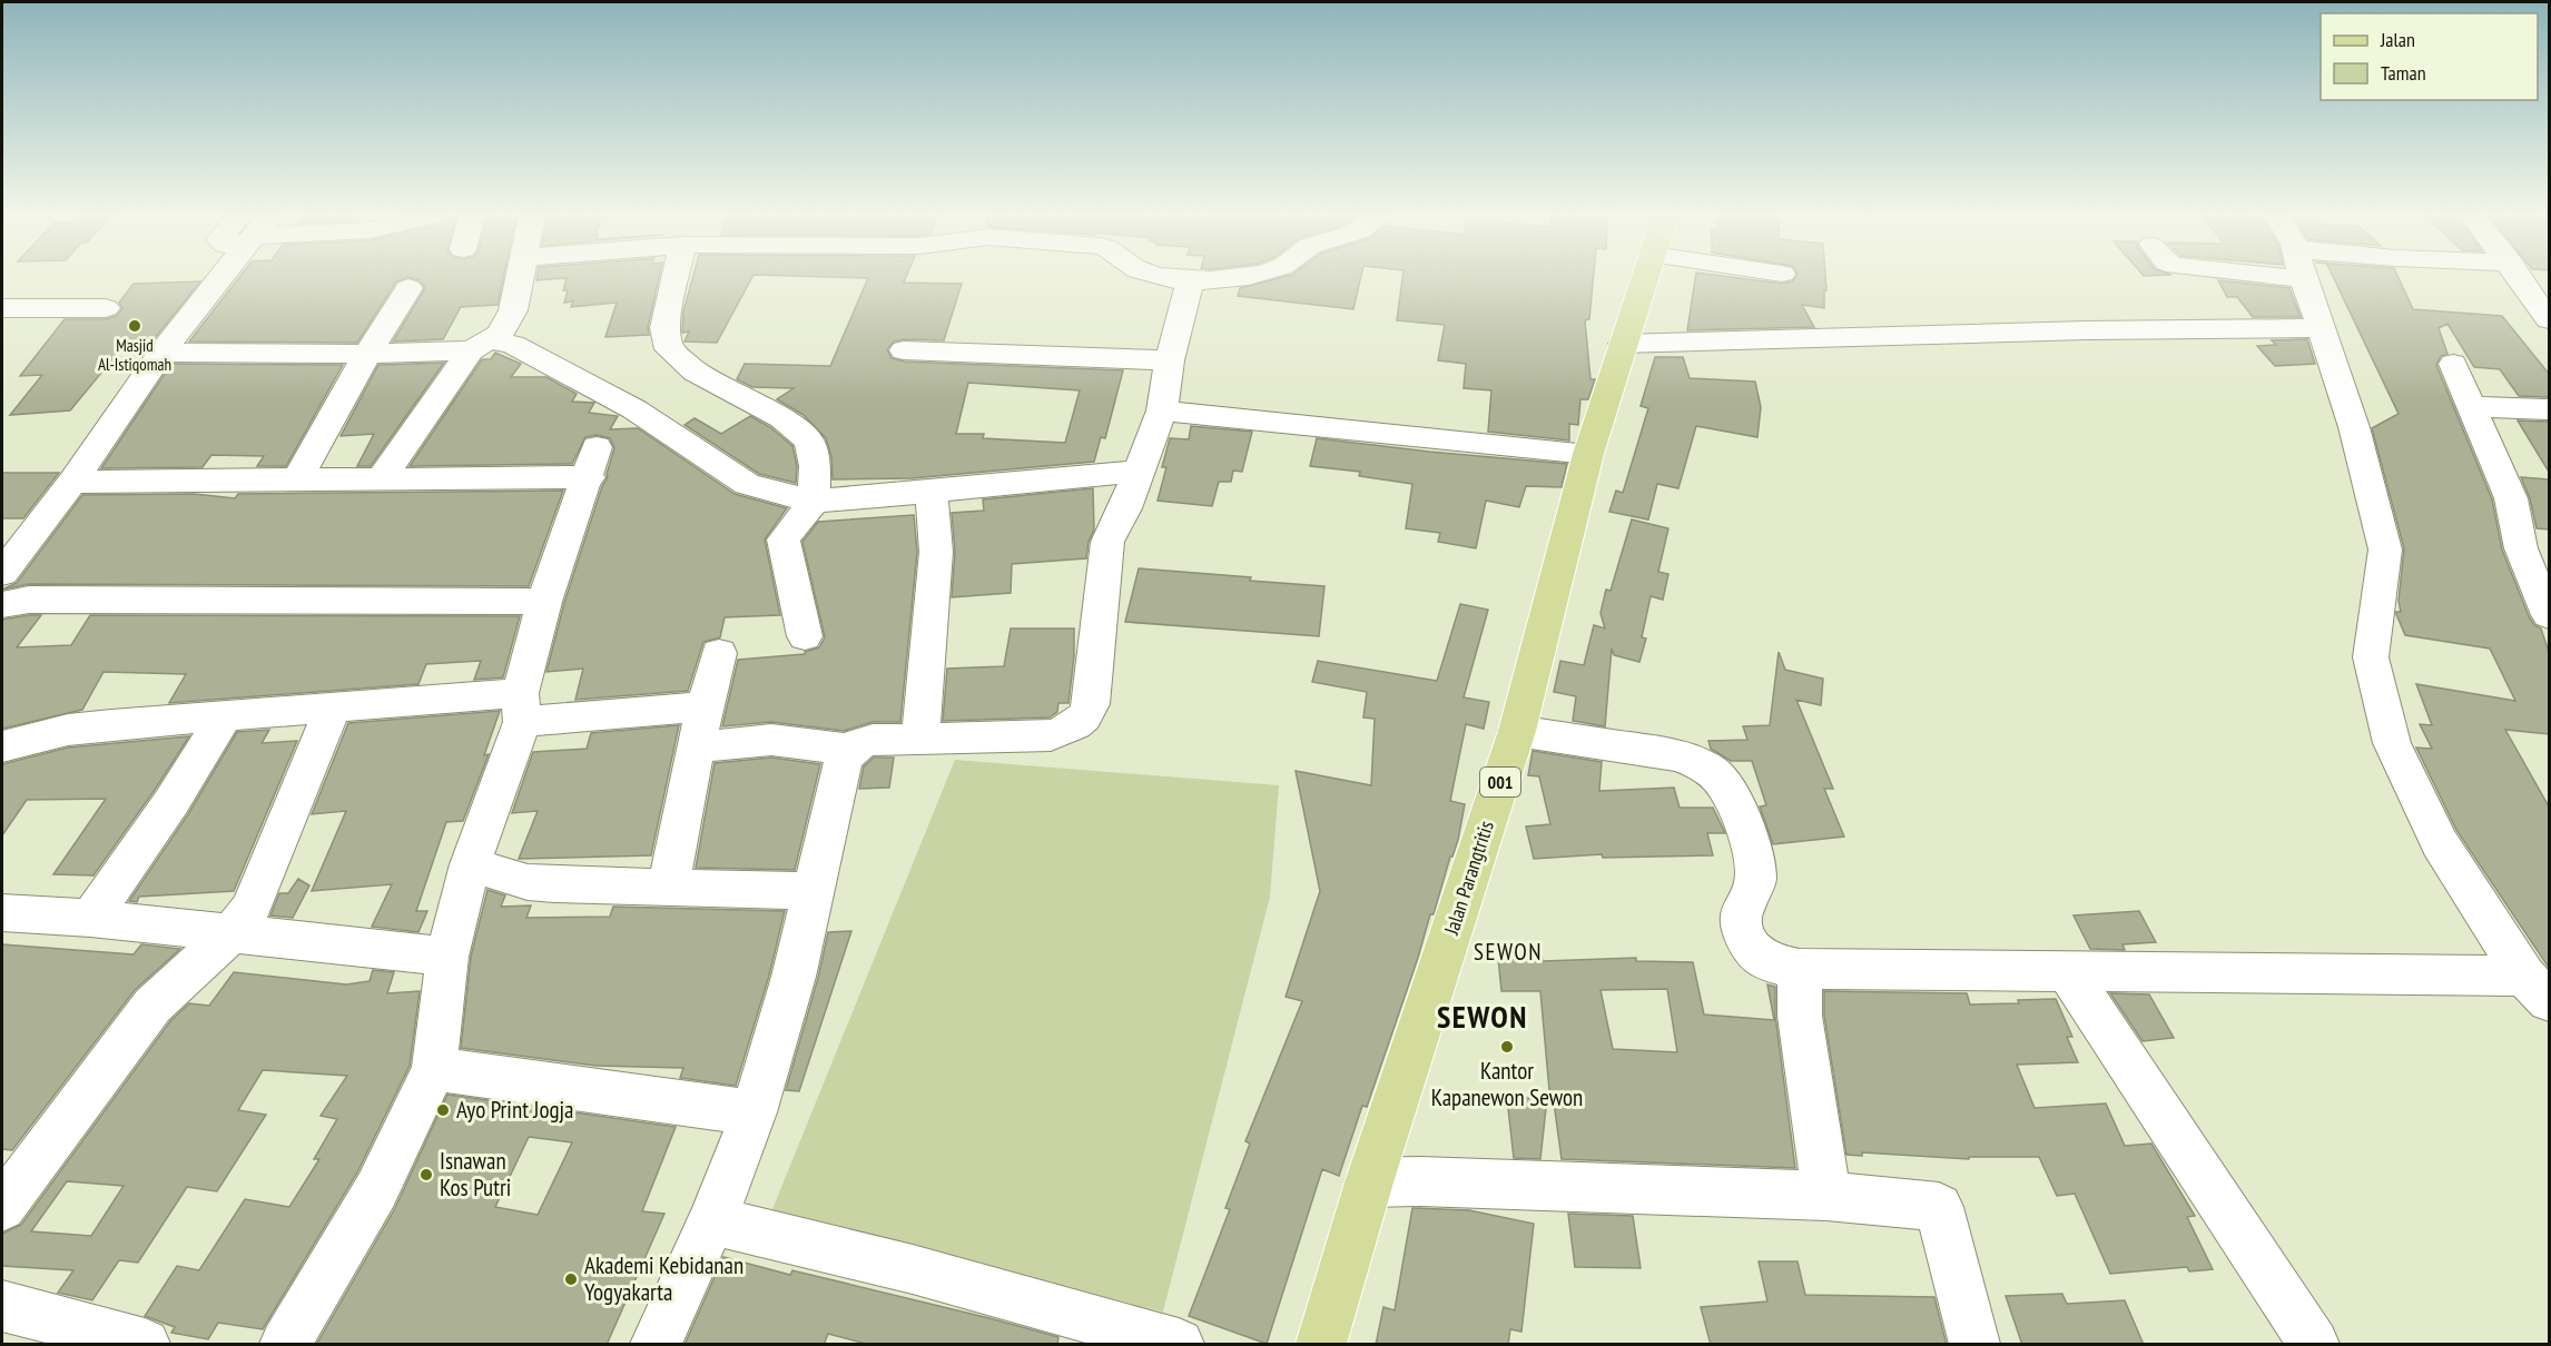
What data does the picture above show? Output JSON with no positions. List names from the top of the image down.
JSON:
{
  "streets": {
    "main road": ["001", "Jalan Parangtritis"]
  },
  "districts": ["SEWON", "SEWON"],
  "places": [
    "Masjid Al-Istiqomah",
    "Kantor Kapanewon Sewon",
    "Ayo Print Jogja",
    "Isnawan Kos Putri",
    "Akademi Kebidanan Yogyakarta"
  ],
  "legend": ["Jalan", "Taman"]
}
